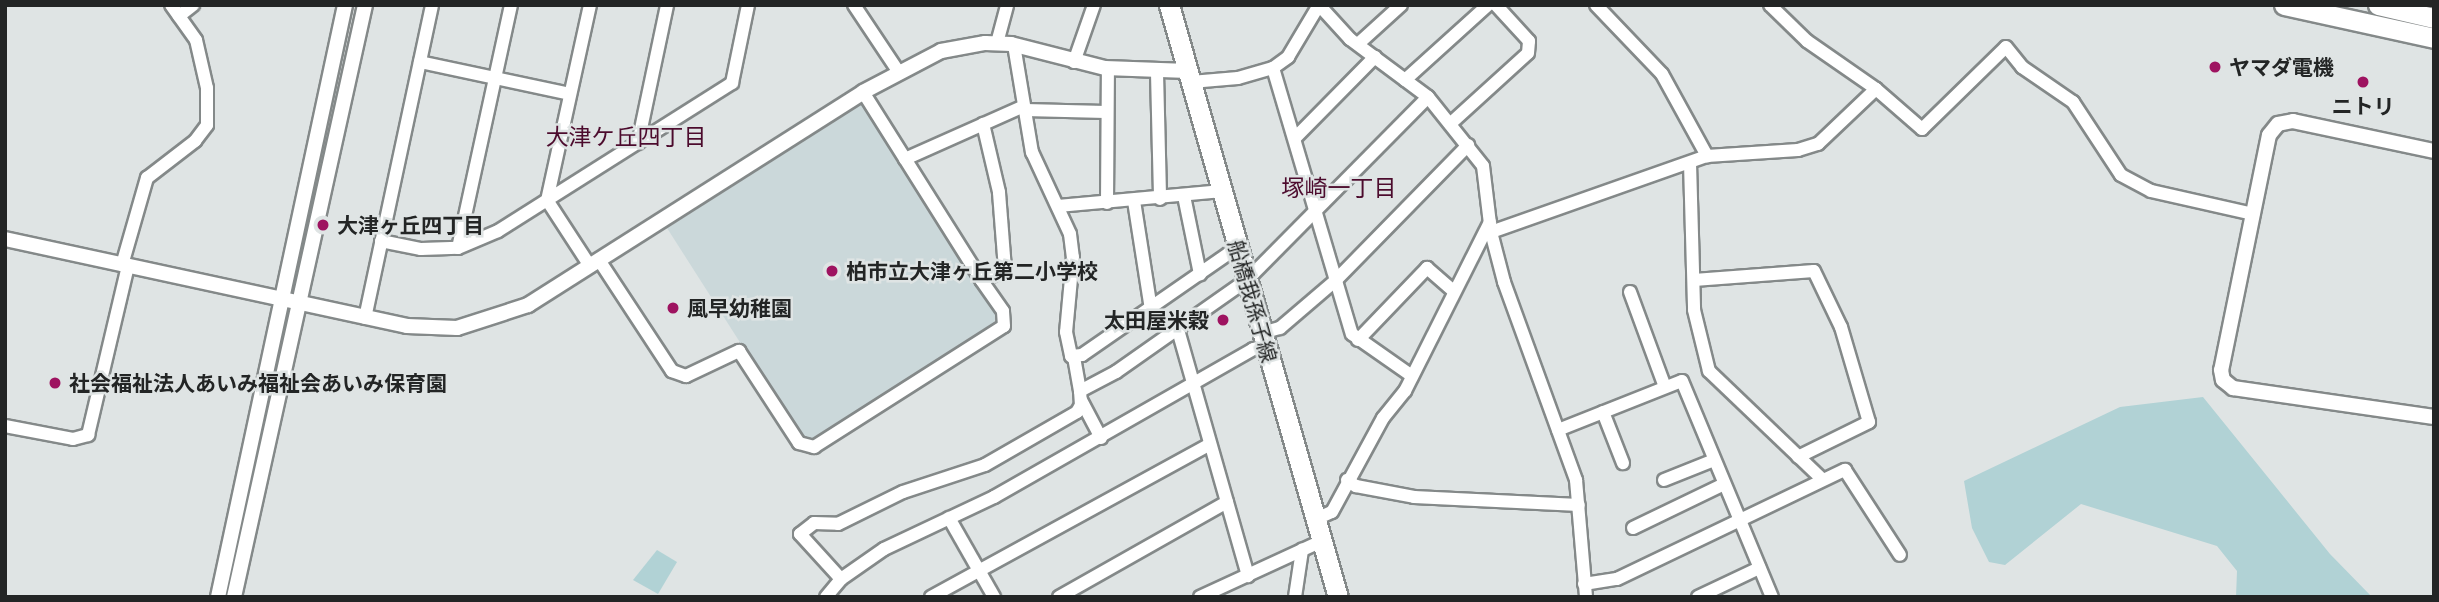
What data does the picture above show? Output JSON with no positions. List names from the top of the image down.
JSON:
{
  "streets": {
    "main road": ["船橋我孫子線"]
  },
  "districts": ["大津ケ丘四丁目", "塚崎一丁目"],
  "places": [
    "ヤマダ電機",
    "ニトリ",
    "大津ヶ丘四丁目",
    "柏市立大津ヶ丘第二小学校",
    "風早幼稚園",
    "太田屋米穀",
    "社会福祉法人あいみ福祉会あいみ保育園"
  ]
}
